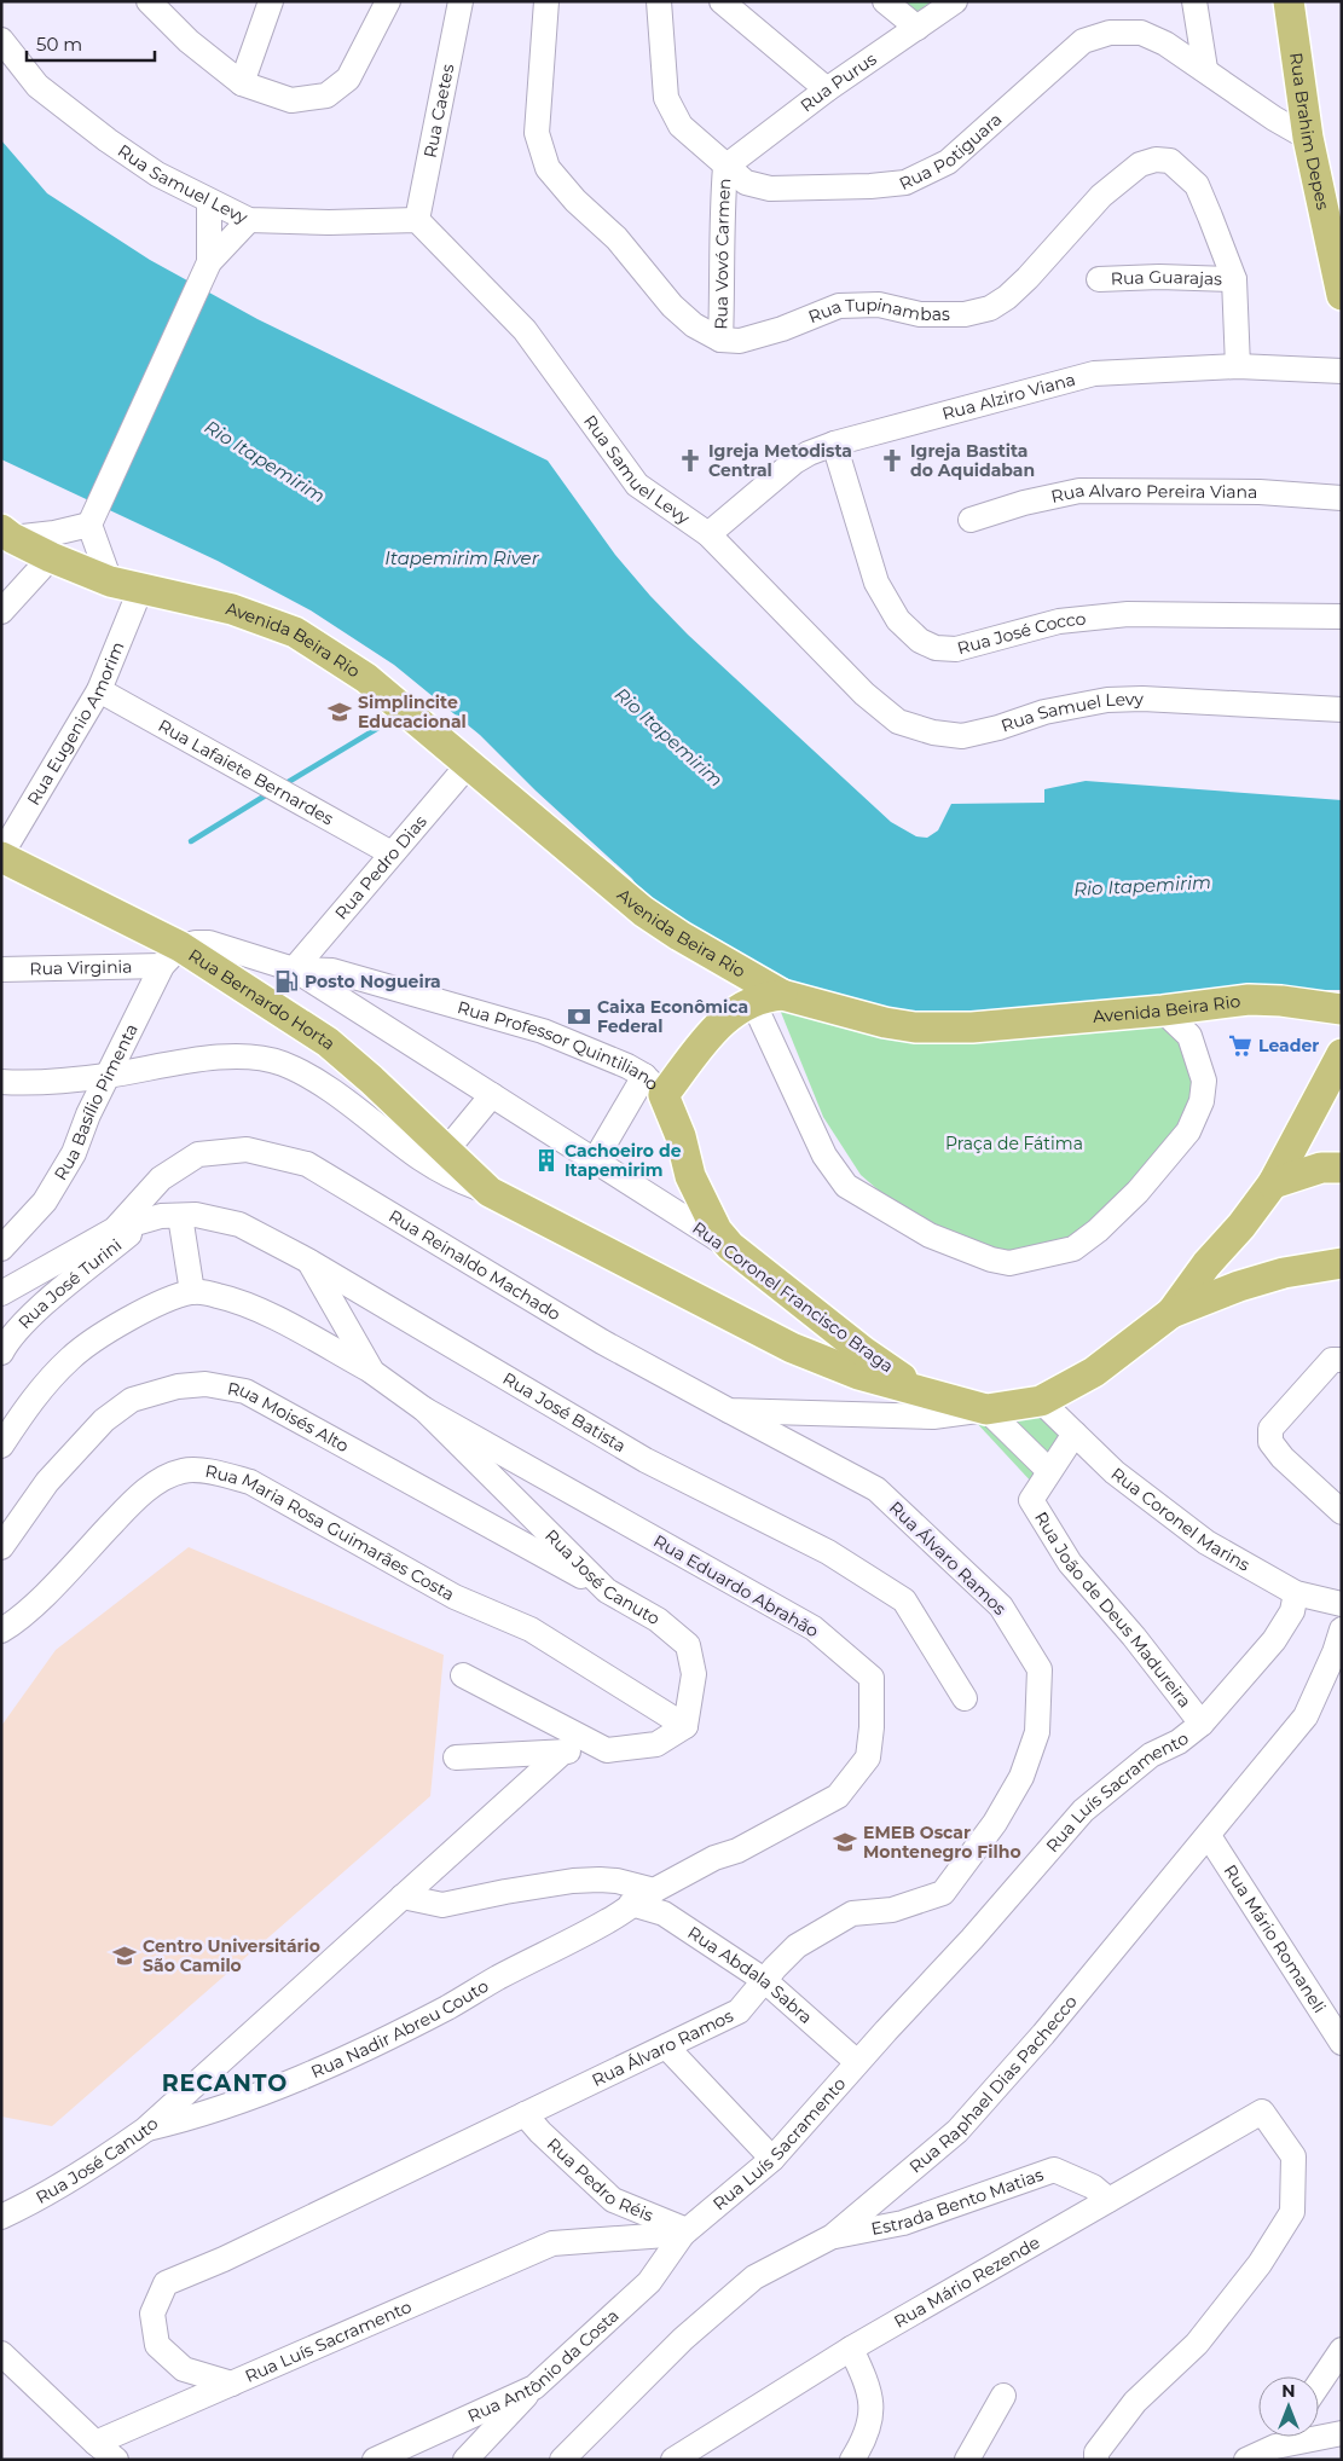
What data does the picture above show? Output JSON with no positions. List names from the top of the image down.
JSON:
{
  "streets": {
    "main road": [
      "Rua Brahim Depes",
      "Avenida Beira Rio",
      "Rua Bernardo Horta",
      "Rua Professor Quintiliano",
      "Rua Coronel Francisco Braga"
    ],
    "street": [
      "Rua Purus",
      "Rua Caetes",
      "Rua Potiguara",
      "Rua Samuel Levy",
      "Rua Vovó Carmen",
      "Rua Guarajas",
      "Rua Tupinambas",
      "Rua Alziro Viana",
      "Rua Alvaro Pereira Viana",
      "Rua José Cocco",
      "Rua Eugenio Amorim",
      "Rua Lafaiete Bernardes",
      "Rua Pedro Dias",
      "Rua Virginia",
      "Rua Basílio Pimenta",
      "Rua Reinaldo Machado",
      "Rua José Turini",
      "Rua José Batista",
      "Rua Moisés Alto",
      "Rua Coronel Marins",
      "Rua Maria Rosa Guimarães Costa",
      "Rua Álvaro Ramos",
      "Rua José Canuto",
      "Rua Eduardo Abrahão",
      "Rua João de Deus Madureira",
      "Rua Luís Sacramento",
      "Rua Mário Romaneli",
      "Rua Abdala Sabra",
      "Rua Nadir Abreu Couto",
      "Rua Raphael Dias Pachecco",
      "Rua Pedro Réis",
      "Estrada Bento Matias",
      "Rua Mário Rezende",
      "Rua Antônio da Costa"
    ]
  },
  "crossings": [
    ["Rua Purus", "Rua Potiguara"],
    ["Rua Purus", "Rua Vovó Carmen"],
    ["Rua Caetes", "Rua Samuel Levy"],
    ["Rua Brahim Depes", "Rua Potiguara"],
    ["Rua Potiguara", "Rua Vovó Carmen"],
    ["Rua Samuel Levy", "Rua Alziro Viana"],
    ["Rua Vovó Carmen", "Rua Tupinambas"],
    ["Rua Guarajas", "Rua Tupinambas"],
    ["Rua Tupinambas", "Rua Alziro Viana"],
    ["Rua Alziro Viana", "Rua José Cocco"],
    ["Avenida Beira Rio", "Rua Eugenio Amorim"],
    ["Avenida Beira Rio", "Rua Pedro Dias"],
    ["Rua Eugenio Amorim", "Rua Lafaiete Bernardes"],
    ["Rua Eugenio Amorim", "Rua Bernardo Horta"],
    ["Rua Lafaiete Bernardes", "Rua Pedro Dias"],
    ["Rua Pedro Dias", "Rua Professor Quintiliano"],
    ["Rua Pedro Dias", "Rua Coronel Francisco Braga"],
    ["Rua Virginia", "Rua Bernardo Horta"],
    ["Rua Virginia", "Rua Professor Quintiliano"],
    ["Rua Virginia", "Rua Basílio Pimenta"],
    ["Rua Bernardo Horta", "Rua Professor Quintiliano"],
    ["Rua Bernardo Horta", "Rua Basílio Pimenta"],
    ["Rua Bernardo Horta", "Rua Reinaldo Machado"],
    ["Rua Bernardo Horta", "Rua Coronel Francisco Braga"],
    ["Rua Professor Quintiliano", "Rua Basílio Pimenta"],
    ["Rua Professor Quintiliano", "Rua Coronel Francisco Braga"],
    ["Rua Reinaldo Machado", "Rua José Batista"],
    ["Rua Reinaldo Machado", "Rua Álvaro Ramos"],
    ["Rua José Turini", "Rua José Batista"],
    ["Rua José Batista", "Rua José Canuto"],
    ["Rua Moisés Alto", "Rua José Canuto"],
    ["Rua Coronel Marins", "Rua João de Deus Madureira"],
    ["Rua Coronel Marins", "Rua Luís Sacramento"],
    ["Rua Maria Rosa Guimarães Costa", "Rua José Canuto"],
    ["Rua Álvaro Ramos", "Rua Luís Sacramento"],
    ["Rua Álvaro Ramos", "Rua Abdala Sabra"],
    ["Rua Álvaro Ramos", "Rua Pedro Réis"],
    ["Rua José Canuto", "Rua Eduardo Abrahão"],
    ["Rua José Canuto", "Rua Nadir Abreu Couto"],
    ["Rua João de Deus Madureira", "Rua Luís Sacramento"],
    ["Rua Luís Sacramento", "Rua Abdala Sabra"],
    ["Rua Luís Sacramento", "Rua Pedro Réis"],
    ["Rua Luís Sacramento", "Rua Antônio da Costa"],
    ["Rua Mário Romaneli", "Rua Raphael Dias Pachecco"],
    ["Rua Abdala Sabra", "Rua Nadir Abreu Couto"],
    ["Rua Raphael Dias Pachecco", "Estrada Bento Matias"],
    ["Rua Pedro Réis", "Rua Antônio da Costa"],
    ["Estrada Bento Matias", "Rua Mário Rezende"]
  ],
  "districts": ["RECANTO"],
  "water": ["Rio Itapemirim", "Itapemirim River"],
  "parks": ["Praça de Fátima"],
  "places": {
    "church": ["Igreja Metodista Central", "Igreja Bastita do Aquidaban"],
    "school or university": ["Simplincite Educacional", "EMEB Oscar Montenegro Filho", "Centro Universitário São Camilo"],
    "fuel station": ["Posto Nogueira"],
    "bank": ["Caixa Econômica Federal"],
    "supermarket": ["Leader"],
    "building": ["Cachoeiro de Itapemirim"]
  },
  "scale_bar": "50 m",
  "north": "top"
}
